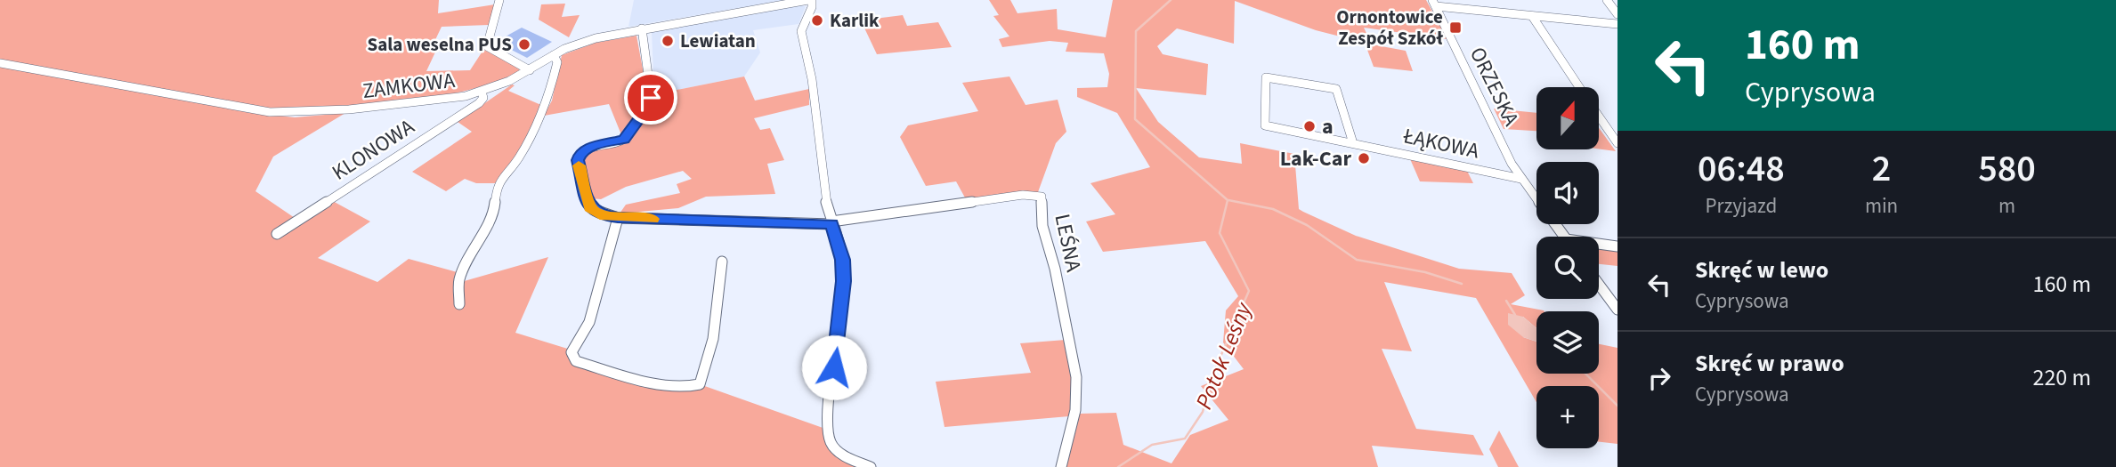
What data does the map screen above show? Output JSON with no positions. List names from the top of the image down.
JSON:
{
  "streets": {
    "street": [
      "ZAMKOWA",
      "ORZESKA",
      "ŁĄKOWA",
      "KLONOWA",
      "LEŚNA"
    ]
  },
  "crossings": [
    ["ZAMKOWA", "KLONOWA"],
    ["ORZESKA", "ŁĄKOWA"]
  ],
  "water": ["Potok Leśny"],
  "places": {
    "other": [
      "Karlik",
      "Lewiatan",
      "Sala weselna PUS",
      "a",
      "Lak-Car"
    ],
    "transit": ["Ornontowice Zespół Szkół"]
  },
  "north": "top",
  "page": {
    "turn": ["160 m", "Cyprysowa"],
    "map_buttons": "+",
    "eta": [
      "06:48",
      "Przyjazd",
      "2",
      "min",
      "580",
      "m"
    ],
    "list": [
      {
        "name": "Skręć w lewo",
        "note": "Cyprysowa",
        "value": "160 m"
      },
      {
        "name": "Skręć w prawo",
        "note": "Cyprysowa",
        "value": "220 m"
      }
    ]
  }
}
